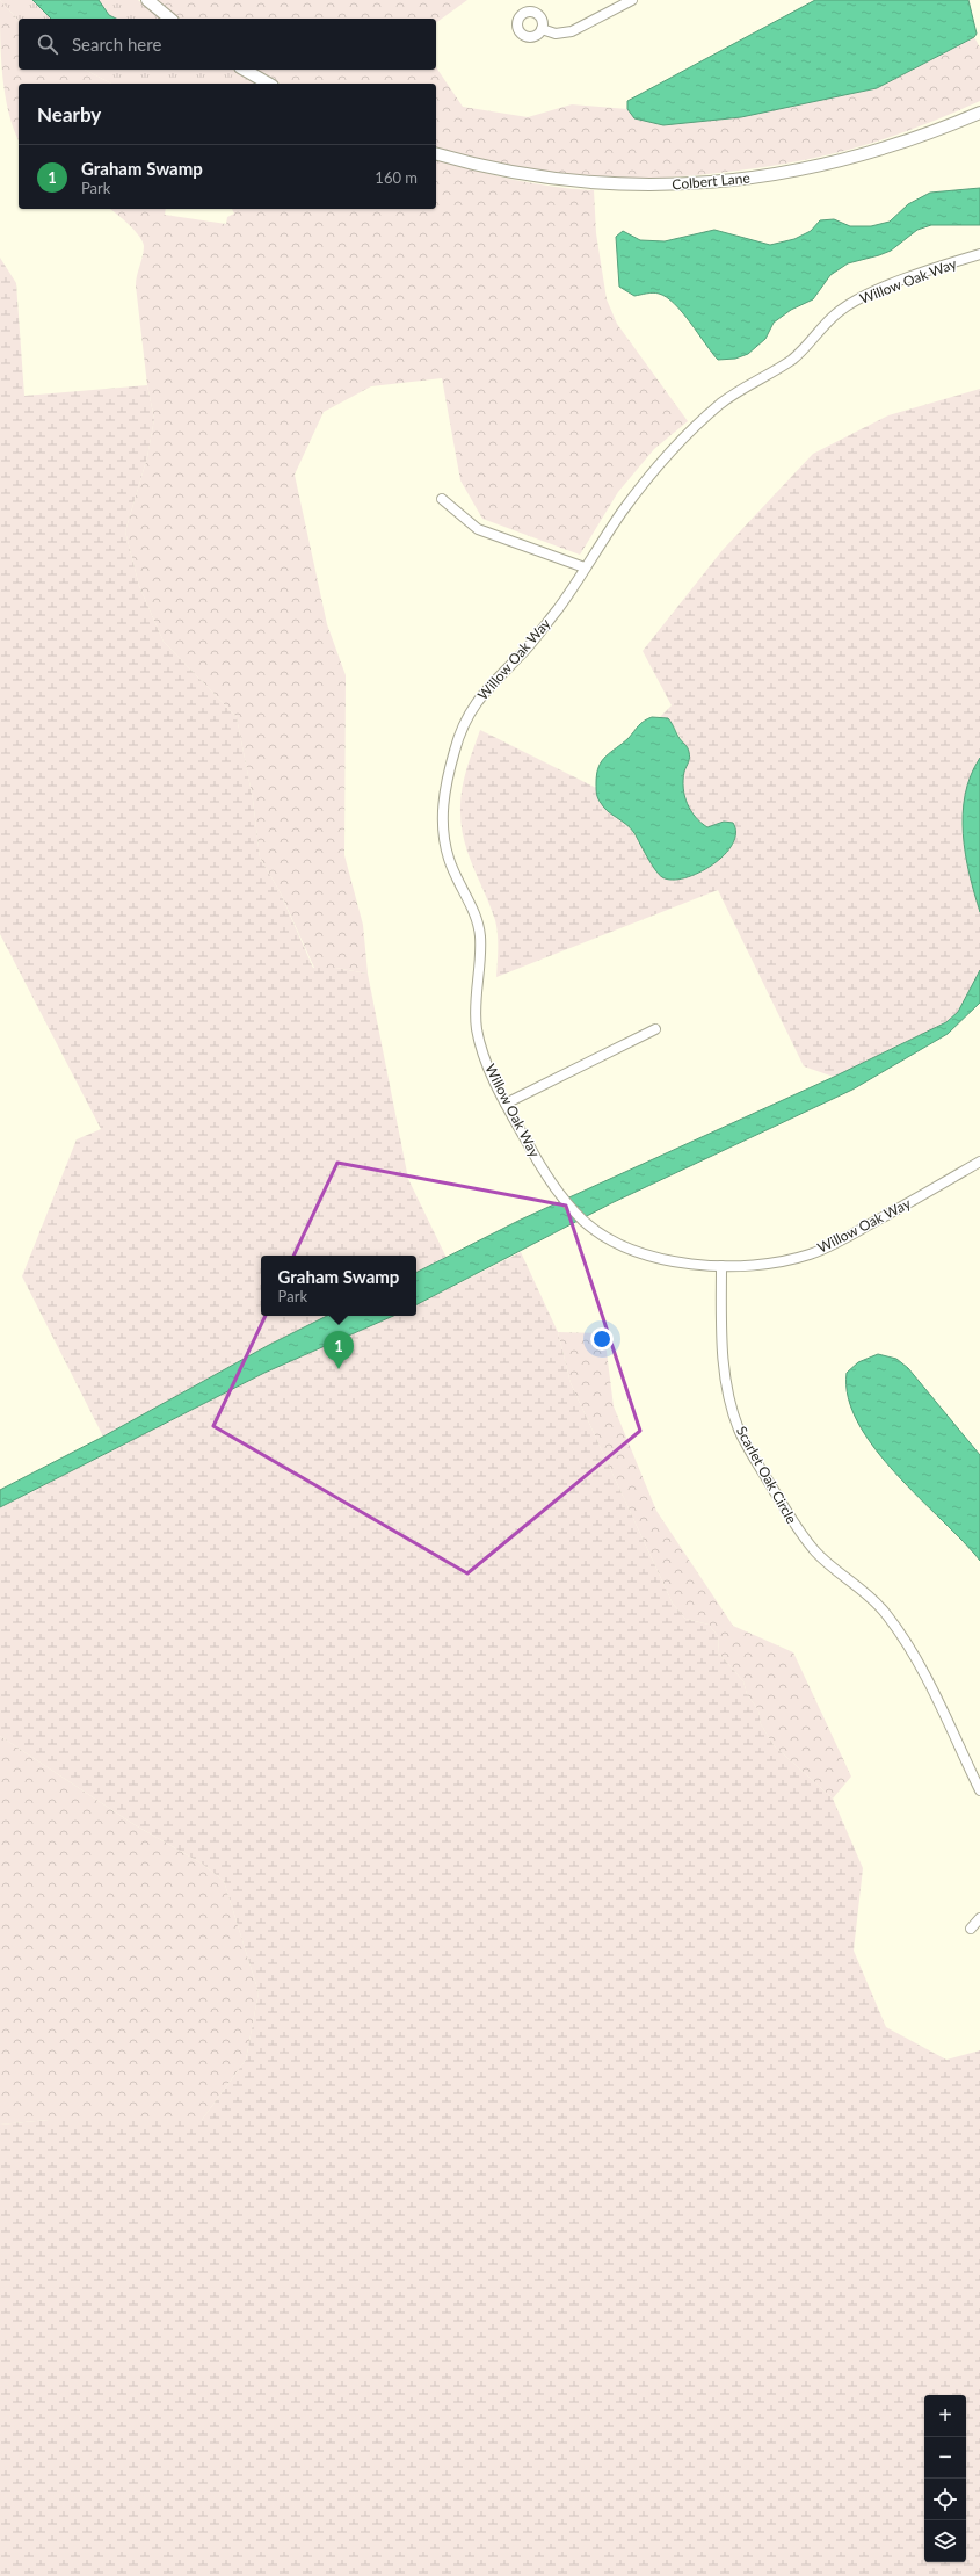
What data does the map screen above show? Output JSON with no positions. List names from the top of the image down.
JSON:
{
  "streets": {
    "street": ["Colbert Lane", "Willow Oak Way", "Scarlet Oak Circle"]
  },
  "crossings": [
    ["Willow Oak Way", "Scarlet Oak Circle"]
  ],
  "page": {
    "search": "Search here",
    "heading": "Nearby",
    "list": [
      {
        "mark": "1",
        "name": "Graham Swamp",
        "note": "Park",
        "value": "160 m"
      }
    ],
    "popup": ["Graham Swamp", "Park"],
    "pins": "1",
    "map_buttons": ["+", "−"]
  }
}
